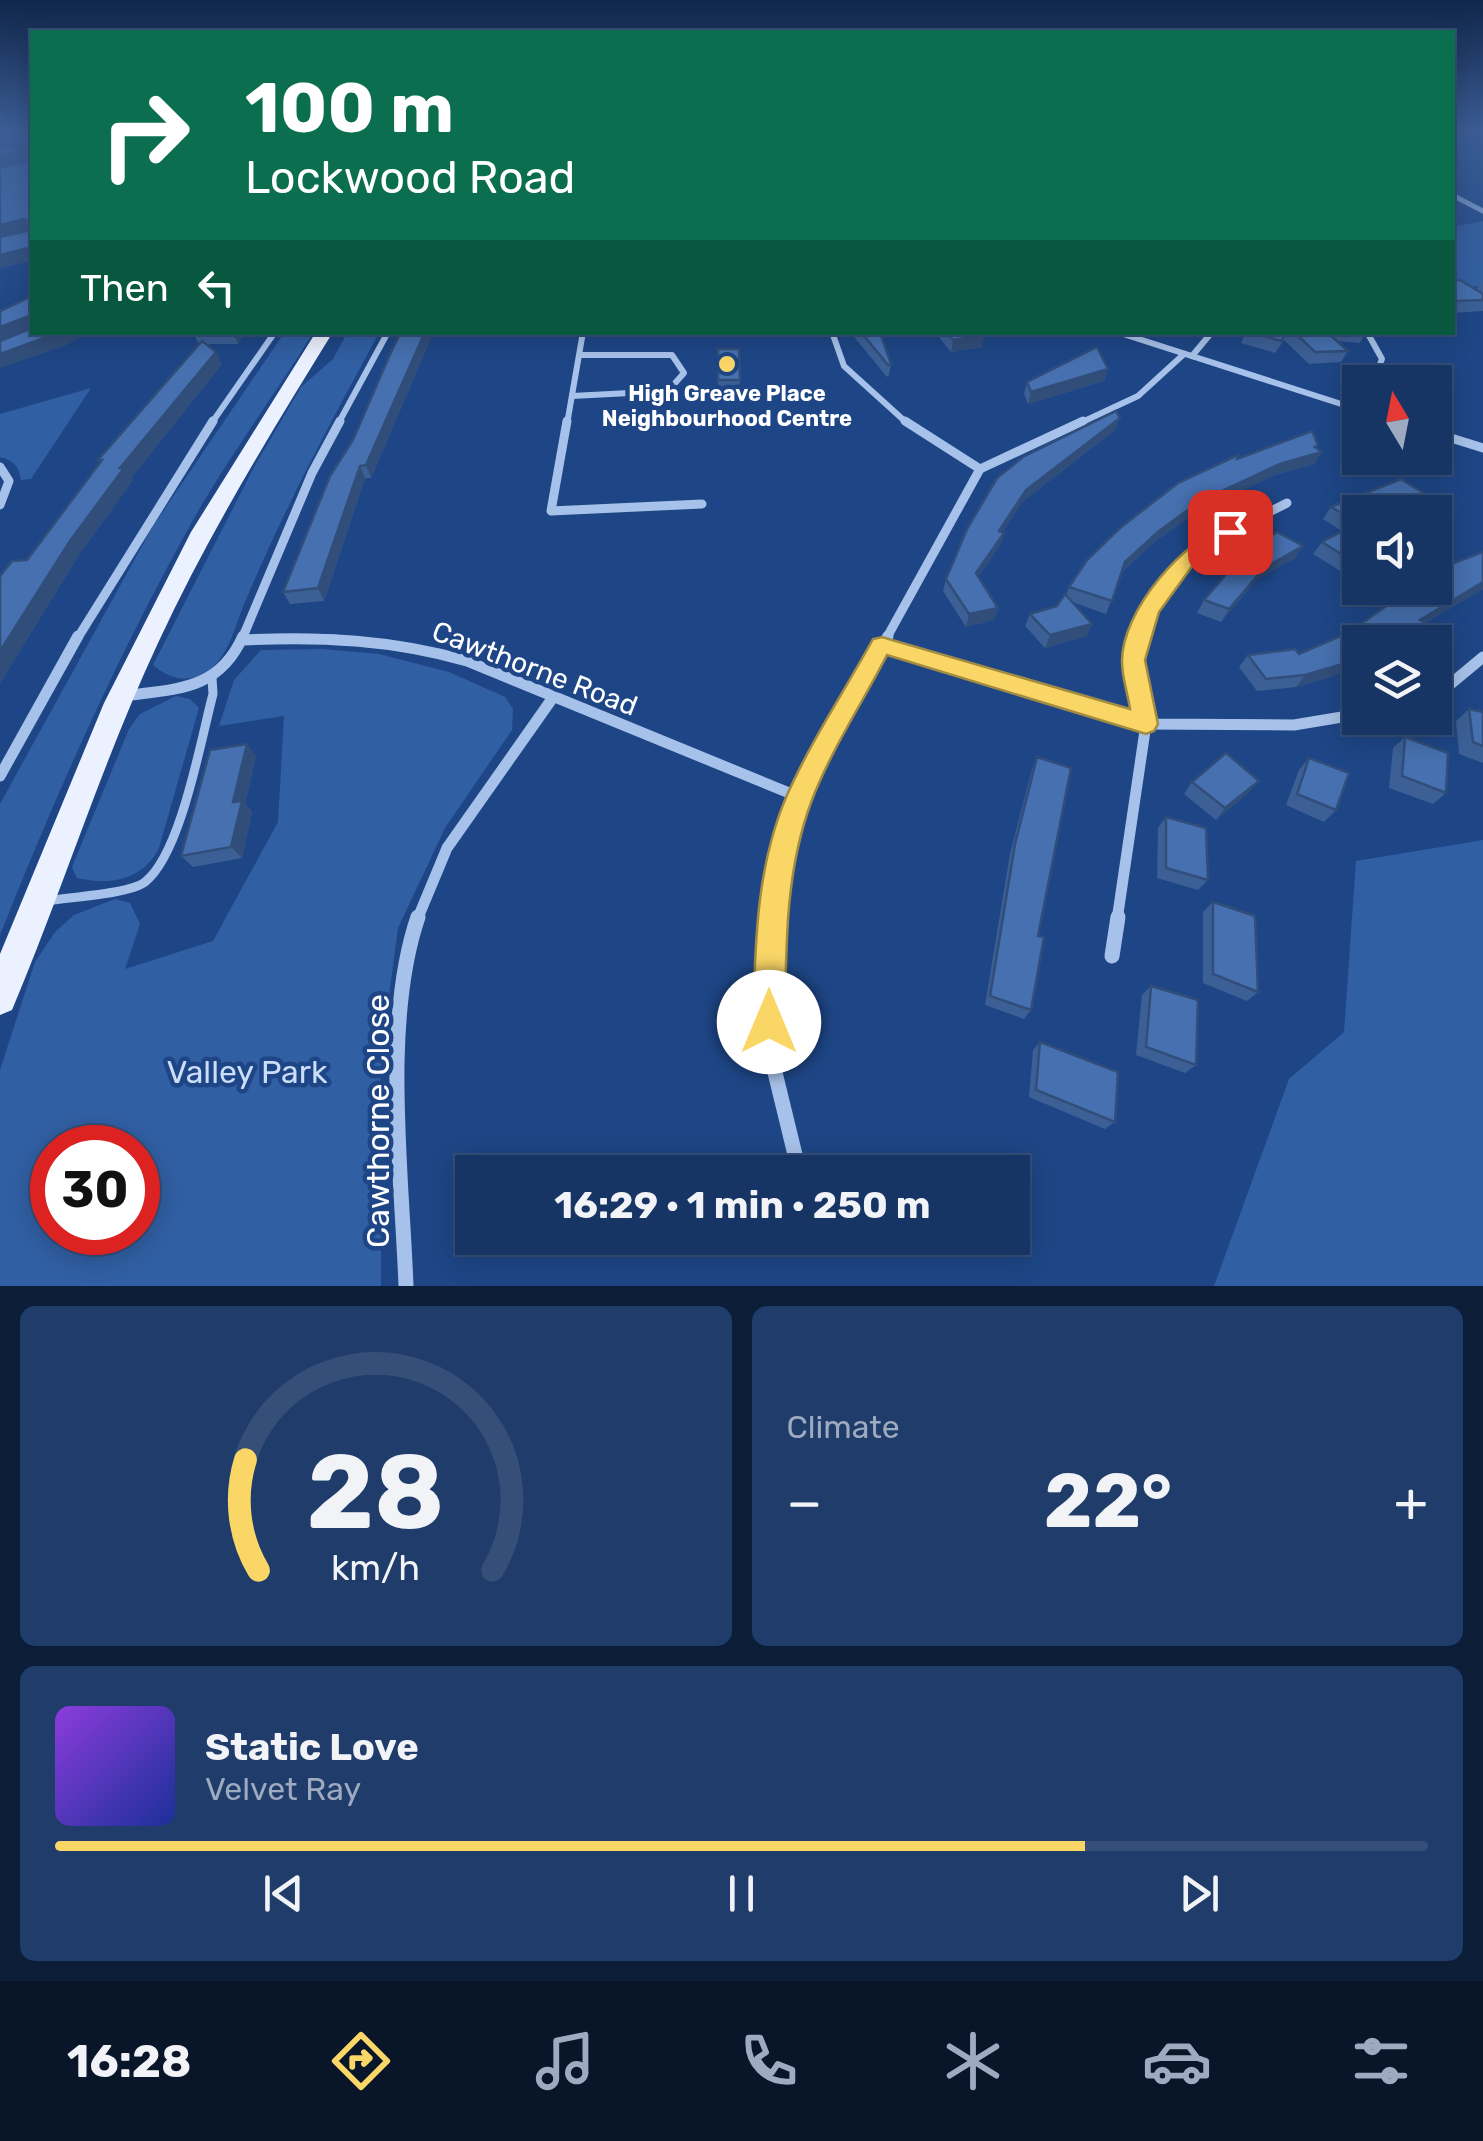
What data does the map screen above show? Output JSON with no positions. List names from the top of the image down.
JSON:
{
  "streets": {
    "street": ["Cawthorne Road", "Cawthorne Close"]
  },
  "crossings": [
    ["Cawthorne Road", "Cawthorne Close"]
  ],
  "parks": ["Valley Park"],
  "places": ["High Greave Place Neighbourhood Centre"],
  "north": "top",
  "page": {
    "turn": ["100 m", "Lockwood Road"],
    "then": "Then",
    "limit": "30",
    "trip": "16:29 · 1 min · 250 m",
    "tile": "Climate",
    "heat": ["−", "22°", "+"],
    "song": ["Static Love", "Velvet Ray"],
    "tabs": "16:28",
    "gauge": ["28", "km/h"]
  }
}
